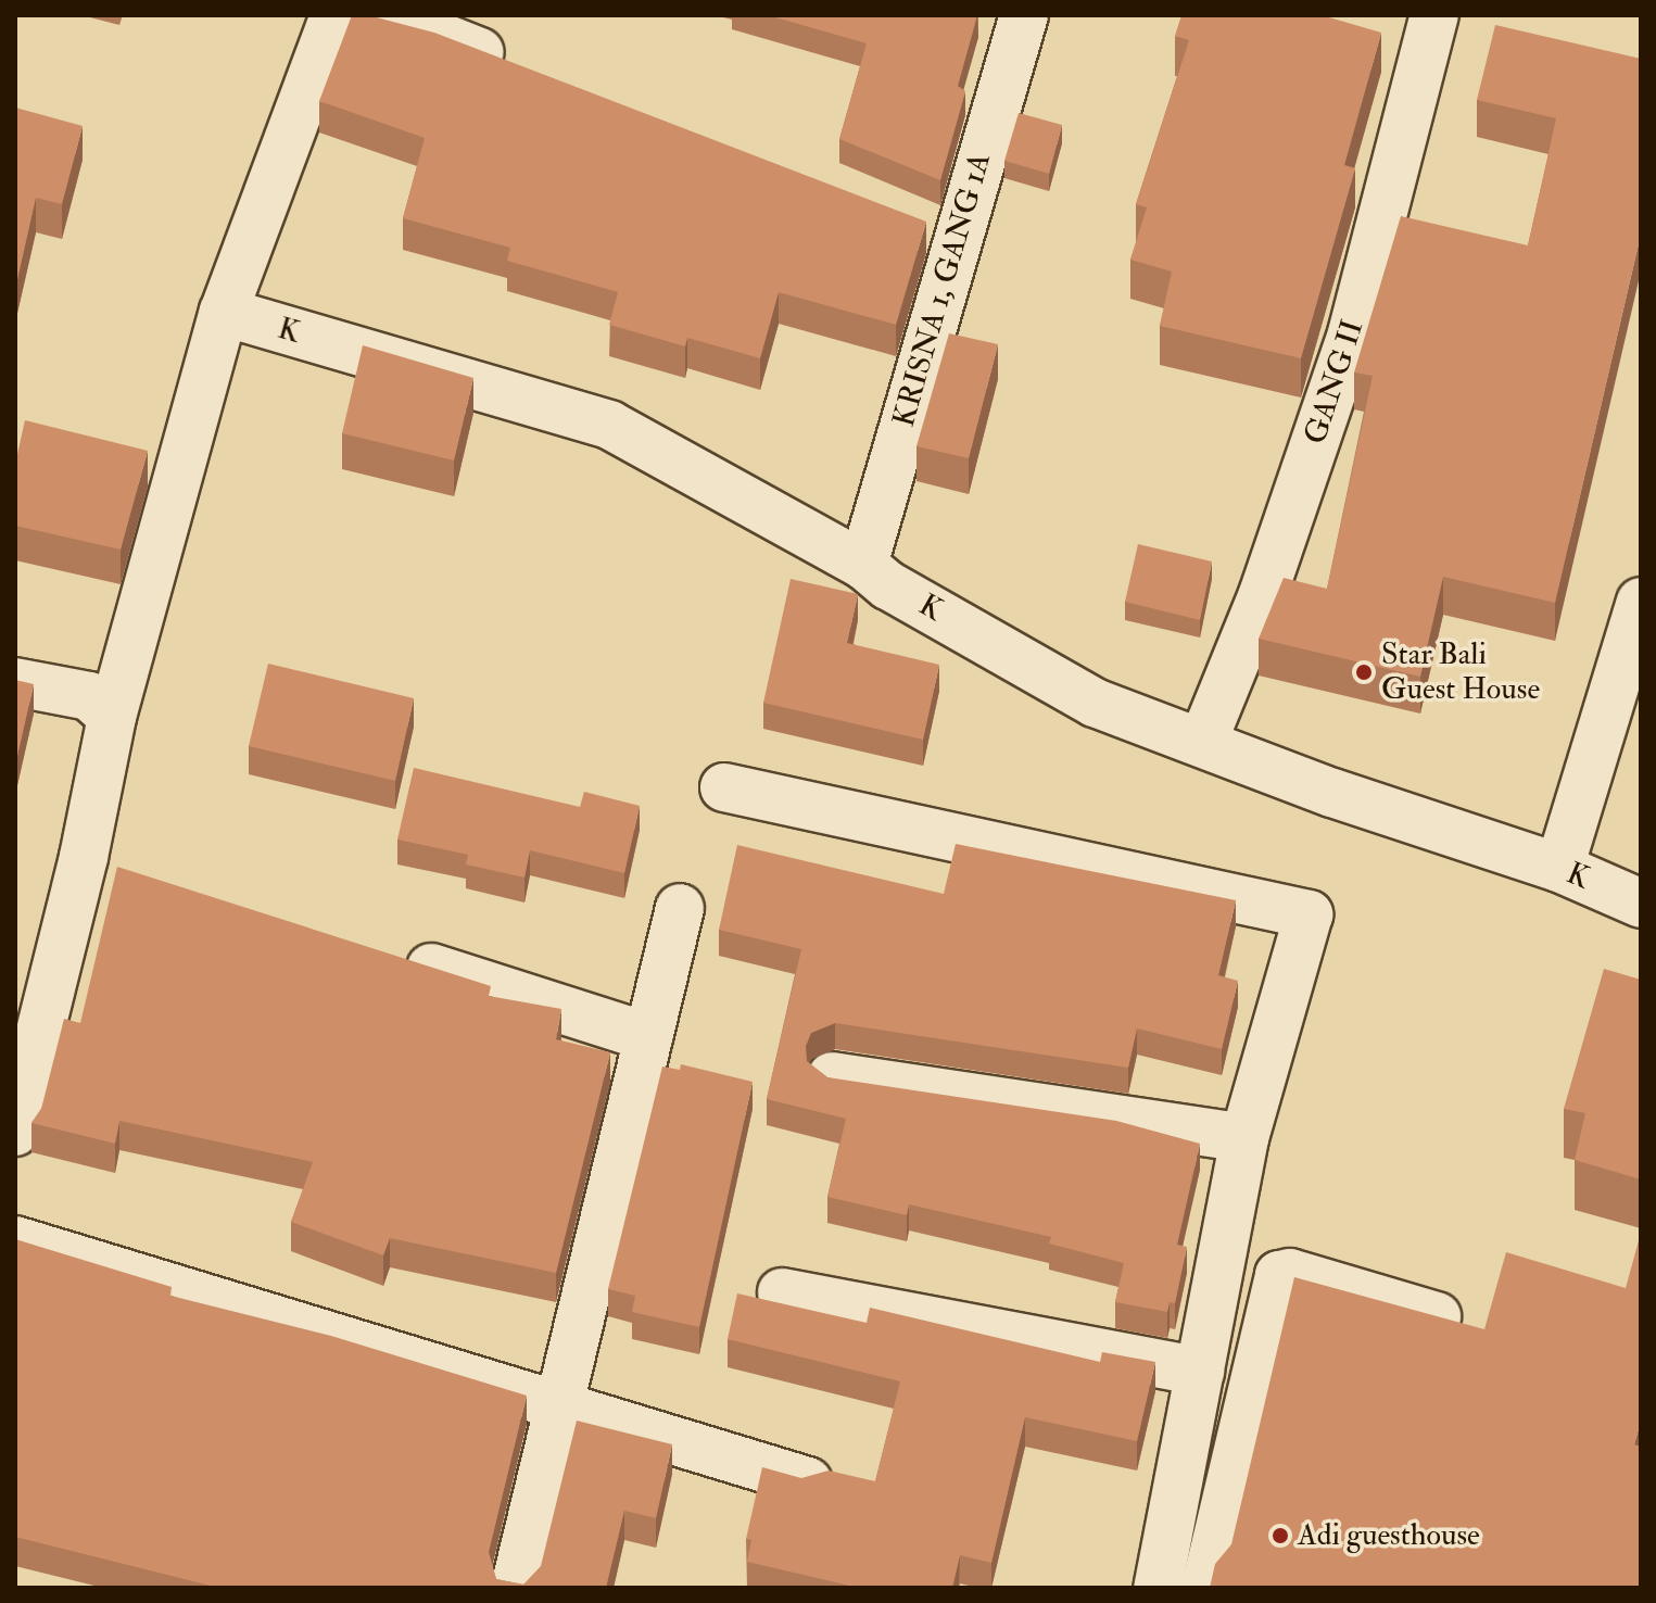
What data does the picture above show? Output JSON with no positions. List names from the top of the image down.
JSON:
{
  "streets": {
    "street": ["KRISNA 1, GANG 1A", "K", "GANG II"]
  },
  "crossings": [
    ["KRISNA 1, GANG 1A", "K"],
    ["K", "GANG II"]
  ],
  "places": ["Star Bali Guest House", "Adi guesthouse"]
}
